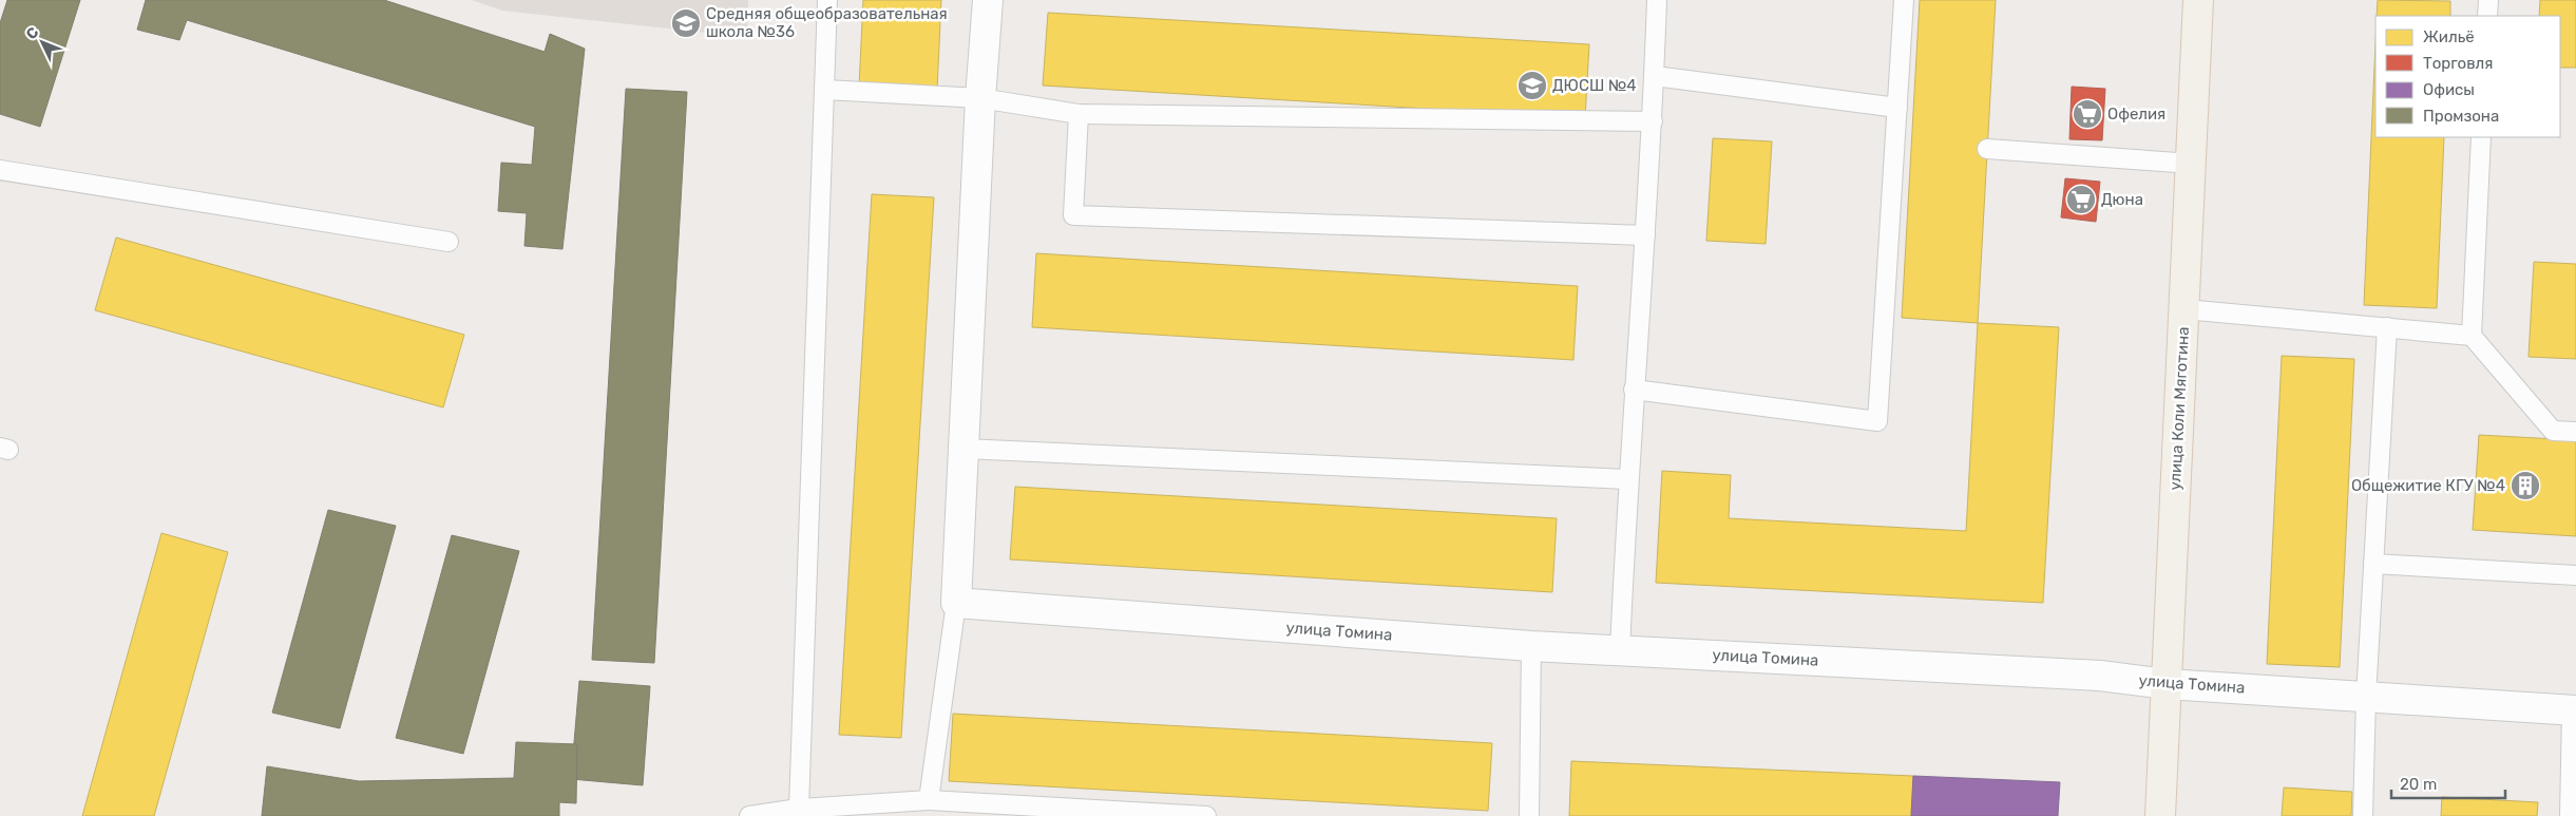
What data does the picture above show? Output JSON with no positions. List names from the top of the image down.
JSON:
{
  "streets": {
    "main road": ["улица Коли Мяготина"],
    "street": ["улица Томина"]
  },
  "crossings": [
    ["улица Коли Мяготина", "улица Томина"]
  ],
  "places": {
    "school or university": ["Средняя общеобразовательная школа №36", "ДЮСШ №4"],
    "supermarket": ["Офелия", "Дюна"],
    "building": ["Общежитие КГУ №4"]
  },
  "legend": [
    "Жильё",
    "Торговля",
    "Офисы",
    "Промзона"
  ],
  "scale_bar": "20 m",
  "north": "top left"
}
